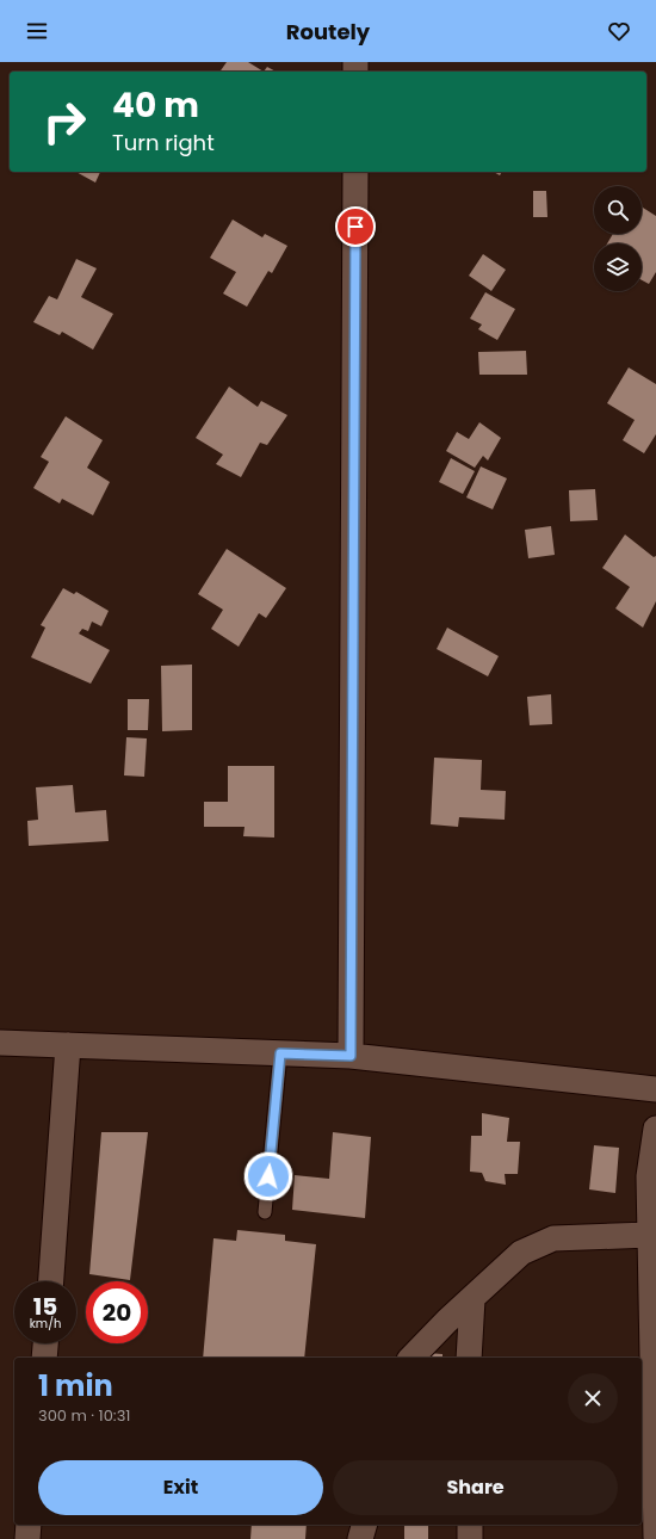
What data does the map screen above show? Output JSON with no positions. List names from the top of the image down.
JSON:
{
  "page": {
    "header": "Routely",
    "turn": ["40 m", "Turn right"],
    "speed": "15 km/h",
    "limit": "20",
    "heading": ["1 min", "300 m · 10:31"],
    "buttons": ["Exit", "Share"]
  }
}
